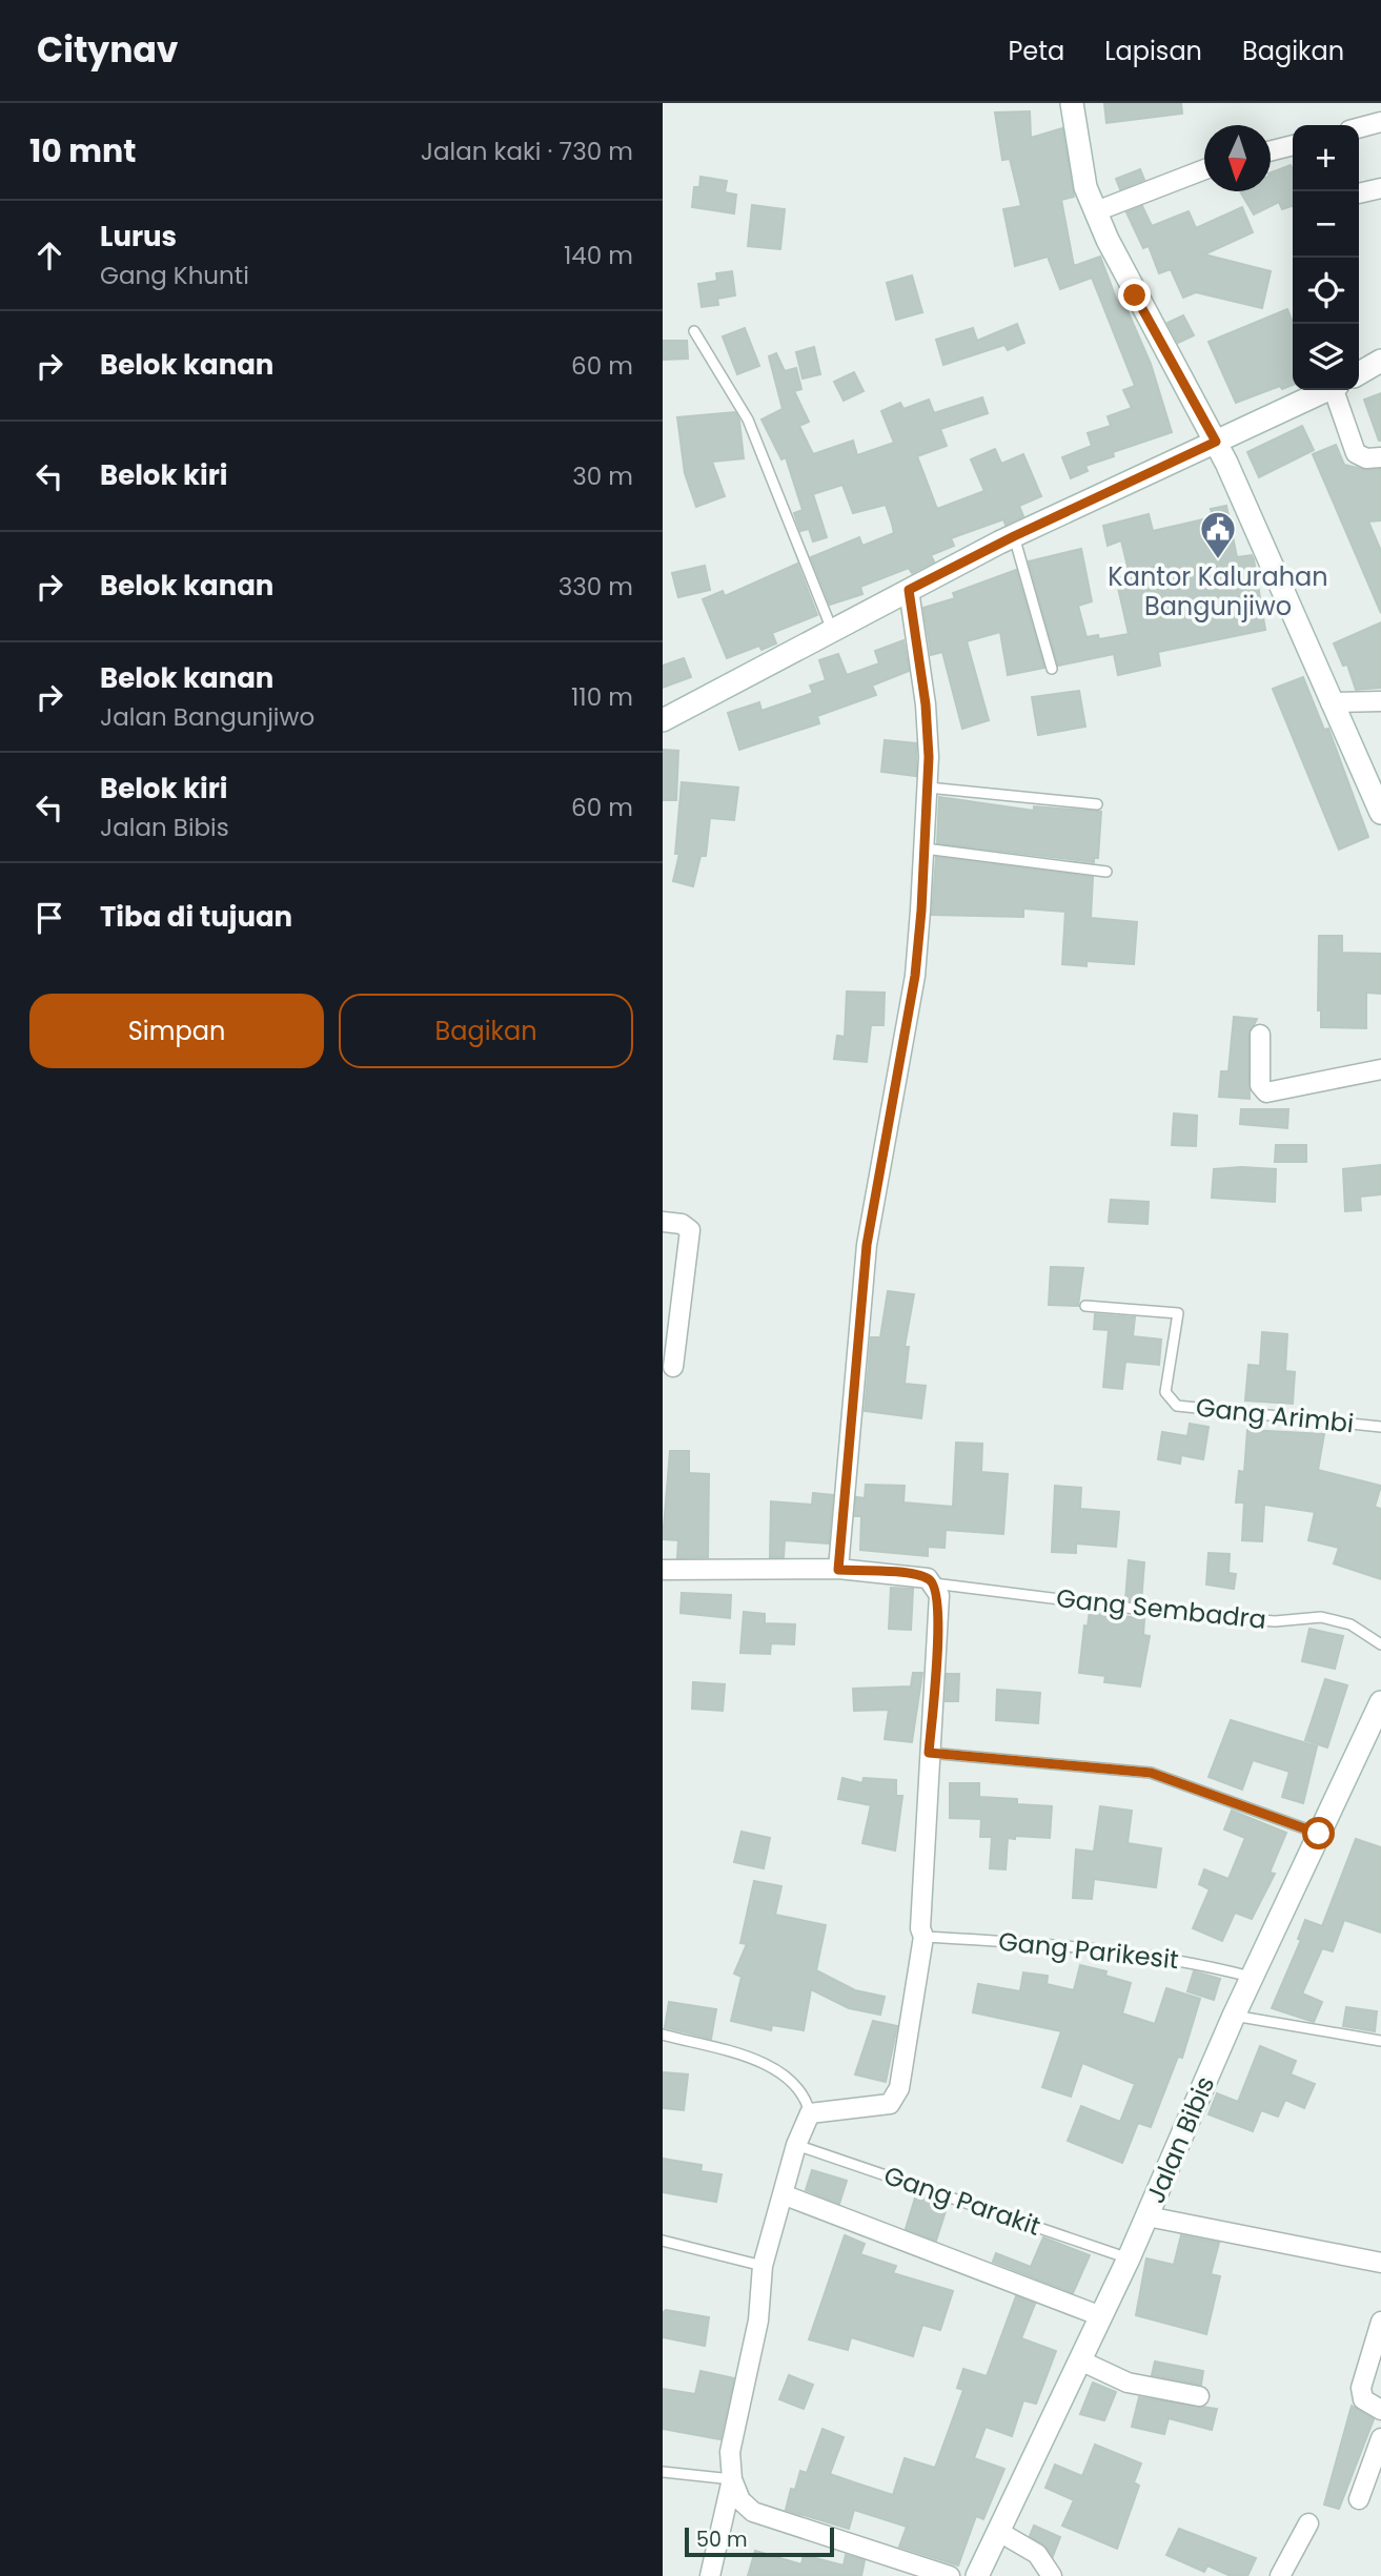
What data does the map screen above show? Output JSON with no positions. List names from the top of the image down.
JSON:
{
  "streets": {
    "main road": ["Jalan Bibis"],
    "lane": [
      "Gang Arimbi",
      "Gang Sembadra",
      "Gang Parikesit",
      "Gang Parakit"
    ]
  },
  "crossings": [
    ["Gang Parikesit", "Jalan Bibis"],
    ["Jalan Bibis", "Gang Parakit"]
  ],
  "places": {
    "public building": ["Kantor Kalurahan Bangunjiwo"]
  },
  "scale_bar": "50 m",
  "north": "bottom",
  "page": {
    "header": "Citynav",
    "nav": ["Peta", "Lapisan", "Bagikan"],
    "heading": ["10 mnt", "Jalan kaki · 730 m"],
    "map_buttons": ["+", "−"],
    "list": [
      ["Lurus", "Gang Khunti", "140 m"],
      ["Belok kanan", "60 m"],
      ["Belok kiri", "30 m"],
      ["Belok kanan", "330 m"],
      ["Belok kanan", "Jalan Bangunjiwo", "110 m"],
      ["Belok kiri", "Jalan Bibis", "60 m"],
      "Tiba di tujuan"
    ],
    "buttons": ["Simpan", "Bagikan"],
    "scale": "50 m"
  }
}
